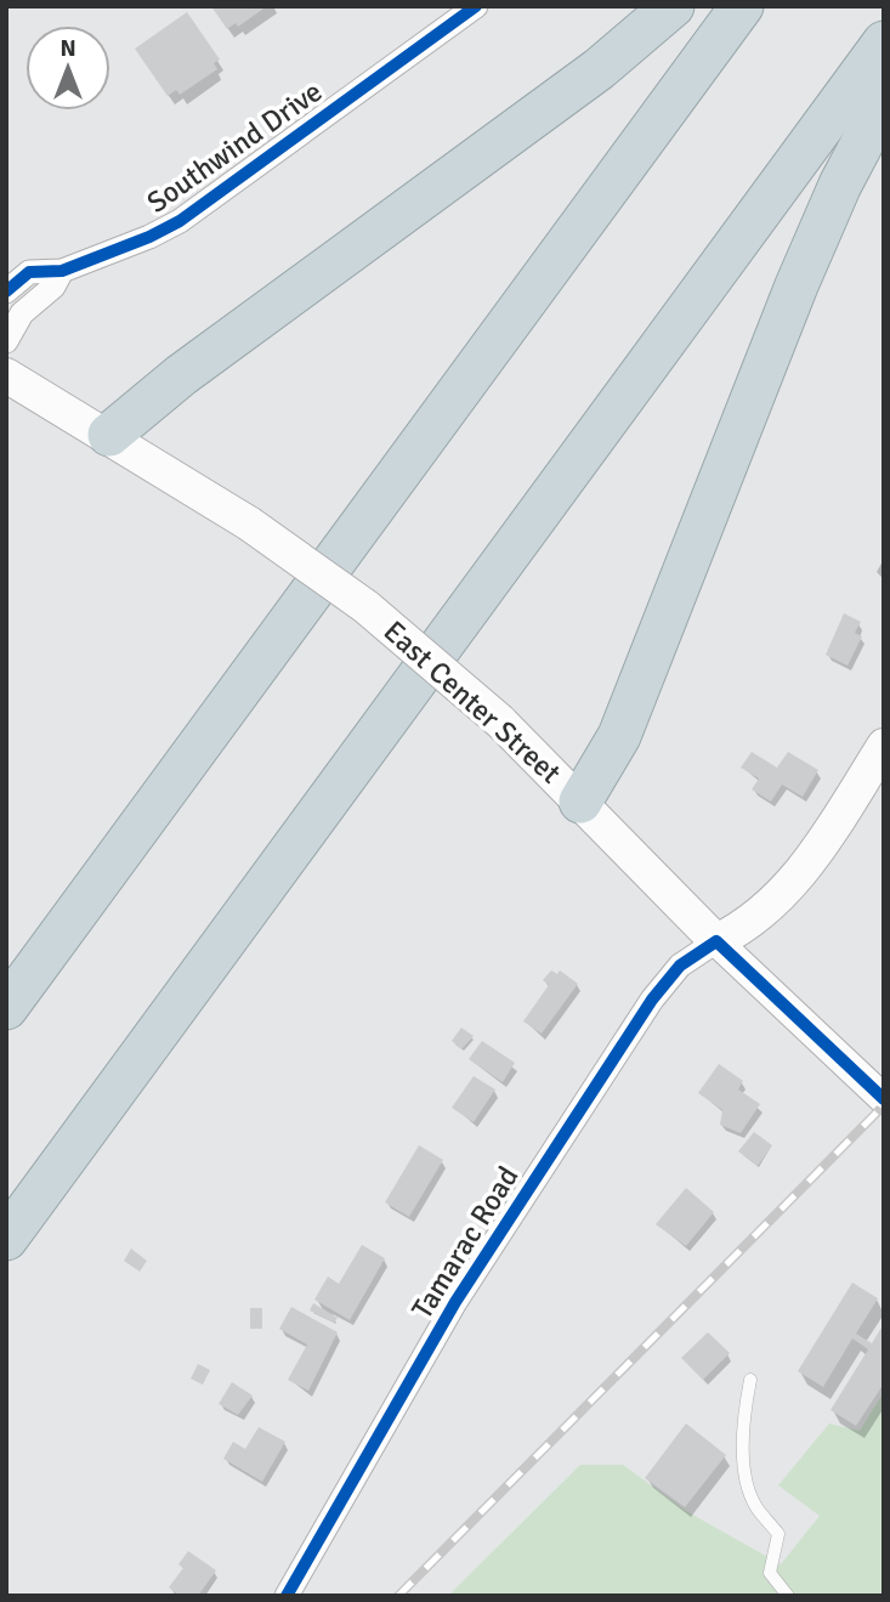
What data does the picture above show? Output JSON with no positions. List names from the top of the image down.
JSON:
{
  "streets": {
    "main road": ["East Center Street"],
    "street": ["Southwind Drive", "Tamarac Road"]
  },
  "crossings": [
    ["East Center Street", "Tamarac Road"]
  ],
  "north": "top"
}
